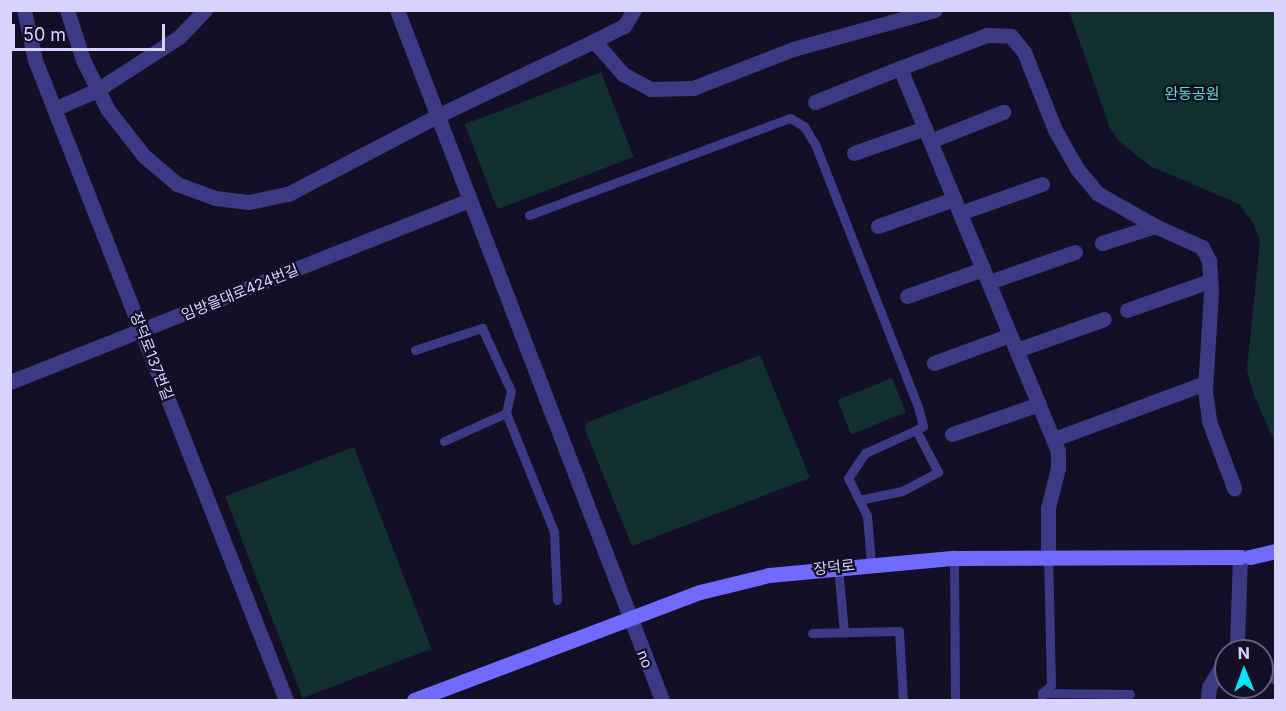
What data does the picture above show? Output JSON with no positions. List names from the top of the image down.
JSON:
{
  "streets": {
    "main road": ["장덕로"],
    "street": ["임방울대로424번길", "장덕로137번길", "no"]
  },
  "crossings": [
    ["임방울대로424번길", "장덕로137번길"],
    ["임방울대로424번길", "no"],
    ["장덕로", "no"]
  ],
  "parks": ["완동공원"],
  "scale_bar": "50 m",
  "north": "top"
}
